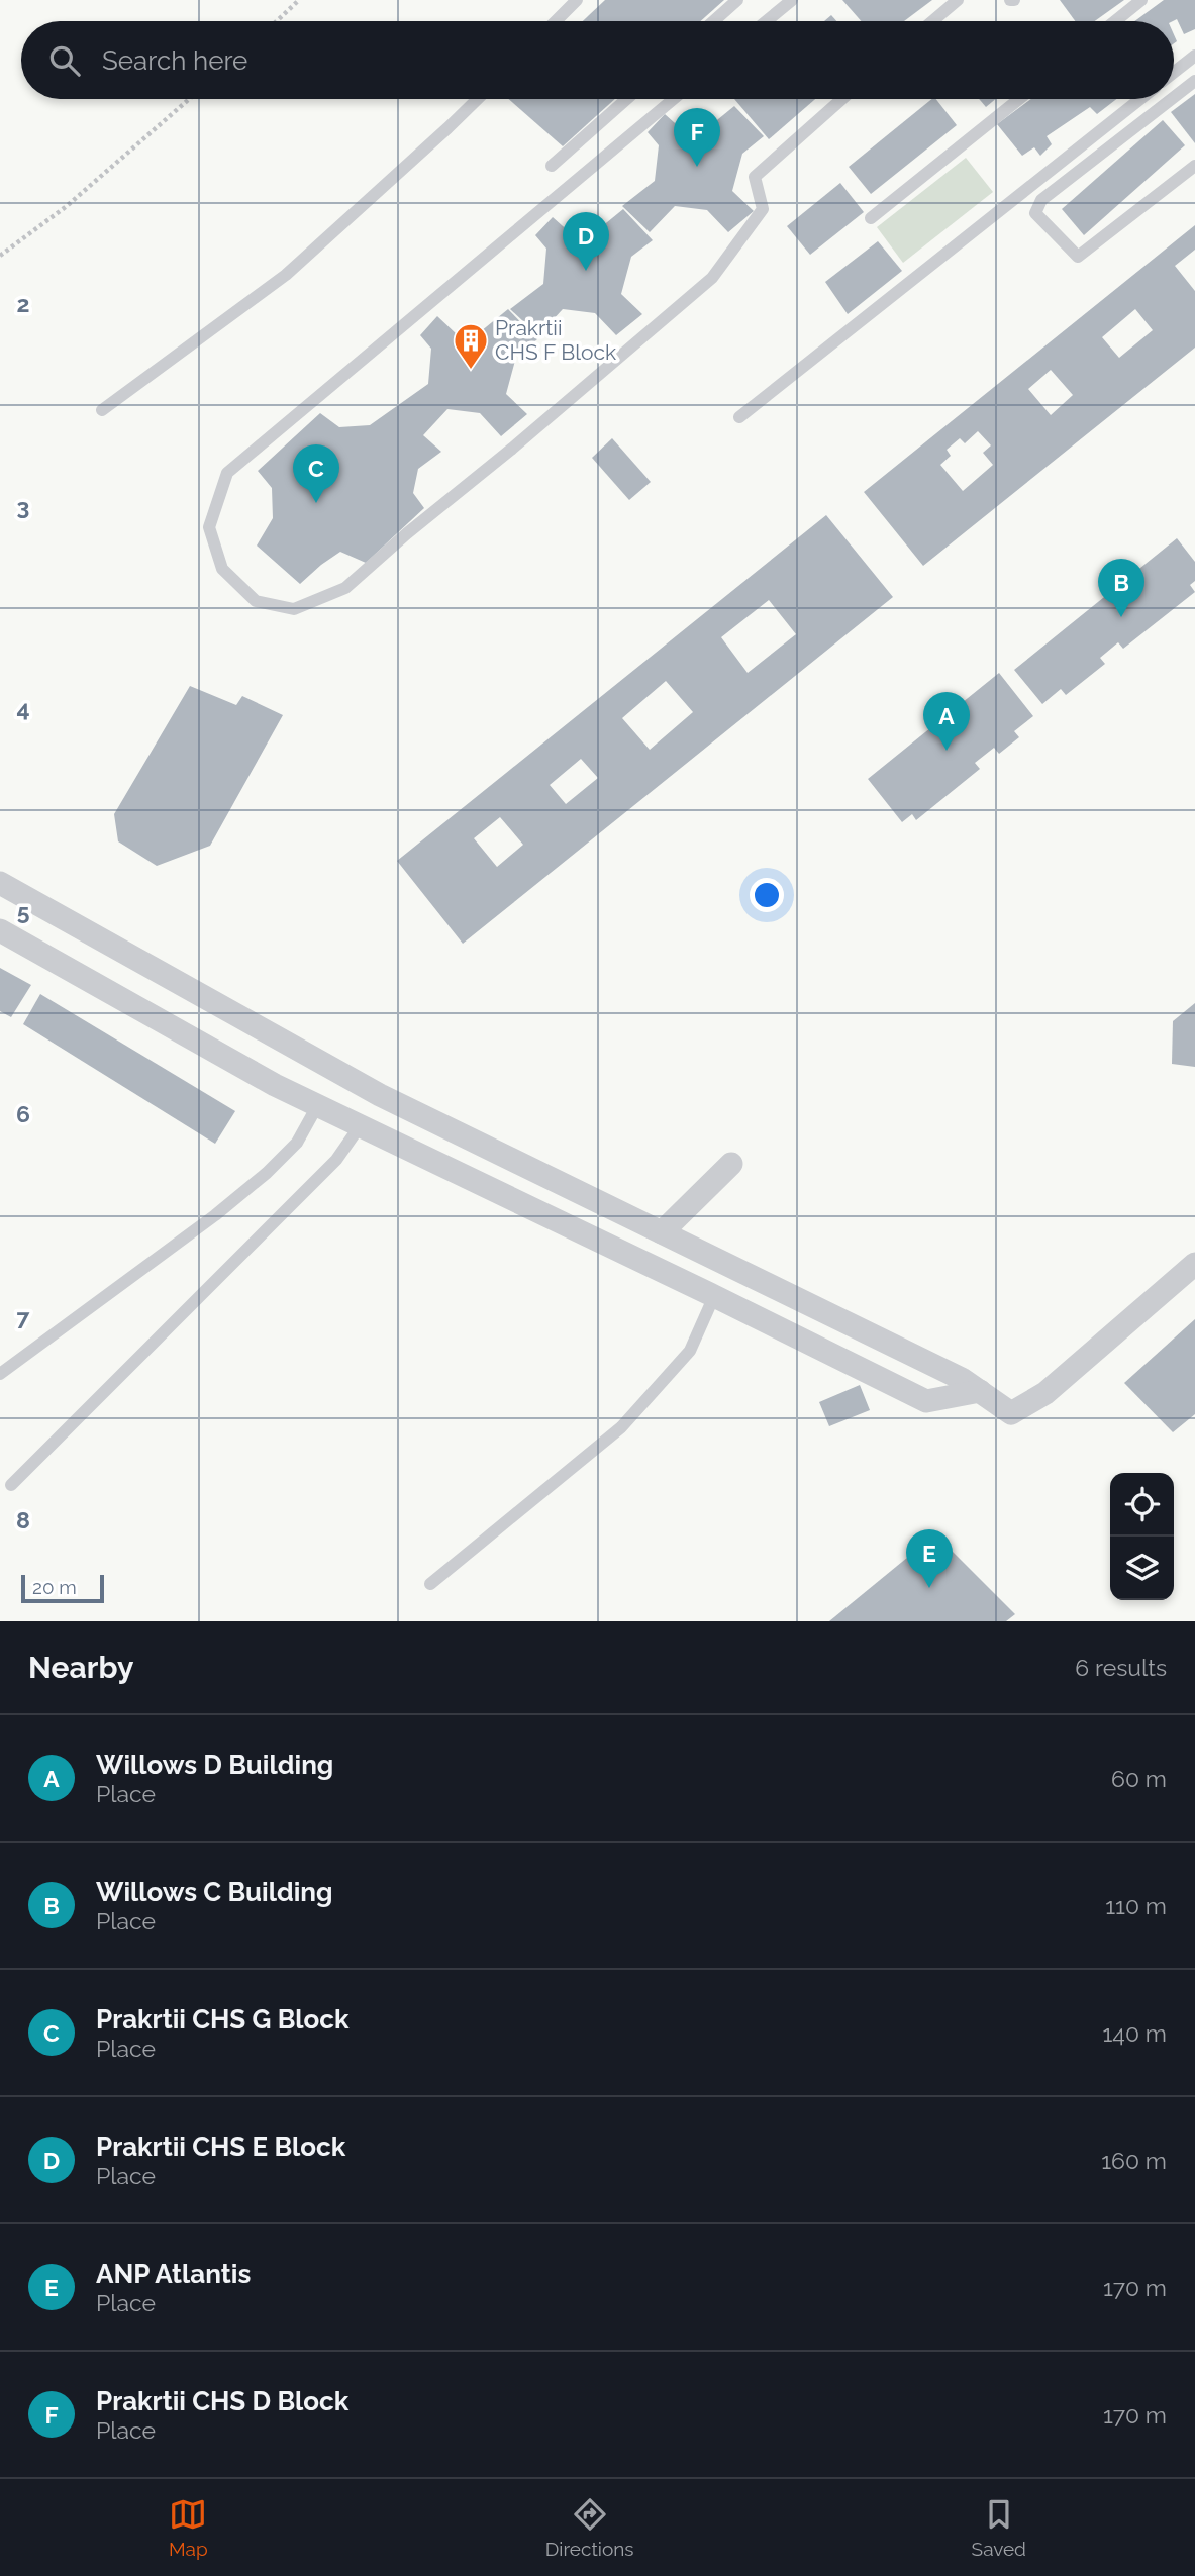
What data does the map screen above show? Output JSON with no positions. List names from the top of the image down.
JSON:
{
  "places": {
    "building": ["Prakrtii CHS F Block"]
  },
  "scale_bar": "20 m",
  "page": {
    "search": "Search here",
    "pins": [
      "F",
      "D",
      "C",
      "B",
      "A",
      "E"
    ],
    "scale": "20 m",
    "heading": ["Nearby", "6 results"],
    "list": [
      {
        "mark": "A",
        "name": "Willows D Building",
        "note": "Place",
        "value": "60 m"
      },
      {
        "mark": "B",
        "name": "Willows C Building",
        "note": "Place",
        "value": "110 m"
      },
      {
        "mark": "C",
        "name": "Prakrtii CHS G Block",
        "note": "Place",
        "value": "140 m"
      },
      {
        "mark": "D",
        "name": "Prakrtii CHS E Block",
        "note": "Place",
        "value": "160 m"
      },
      {
        "mark": "E",
        "name": "ANP Atlantis",
        "note": "Place",
        "value": "170 m"
      },
      {
        "mark": "F",
        "name": "Prakrtii CHS D Block",
        "note": "Place",
        "value": "170 m"
      }
    ],
    "nav": ["Map", "Directions", "Saved"]
  },
  "grid": {
    "rows": [
      "2",
      "3",
      "4",
      "5",
      "6",
      "7",
      "8"
    ]
  }
}
